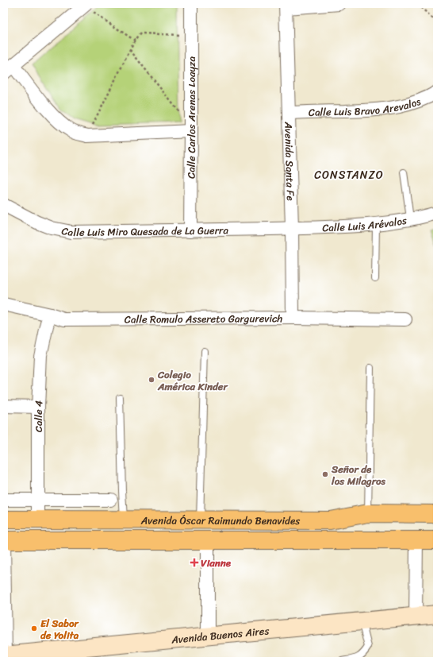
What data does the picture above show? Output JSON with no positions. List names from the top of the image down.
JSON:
{
  "streets": {
    "main road": ["Avenida Óscar Raimundo Benavides", "Avenida Buenos Aires"],
    "street": [
      "Calle Luis Bravo Arevalos",
      "Calle Carlos Arenas Loayza",
      "Avenida Santa Fe",
      "Calle Luis Arévalos",
      "Calle Luis Miro Quesada de La Guerra",
      "Calle Romulo Assereto Gargurevich",
      "Calle 4"
    ]
  },
  "crossings": [
    ["Calle Luis Bravo Arevalos", "Avenida Santa Fe"],
    ["Calle Carlos Arenas Loayza", "Calle Luis Miro Quesada de La Guerra"],
    ["Avenida Santa Fe", "Calle Luis Arévalos"],
    ["Avenida Santa Fe", "Calle Luis Miro Quesada de La Guerra"],
    ["Avenida Santa Fe", "Calle Romulo Assereto Gargurevich"],
    ["Calle Luis Arévalos", "Calle Luis Miro Quesada de La Guerra"],
    ["Calle Romulo Assereto Gargurevich", "Calle 4"],
    ["Calle 4", "Avenida Óscar Raimundo Benavides"]
  ],
  "districts": ["CONSTANZO"],
  "places": {
    "other": ["Colegio América Kinder", "Señor de los Milagros", "El Sabor de Yolita"],
    "health": ["Vianne"]
  }
}
